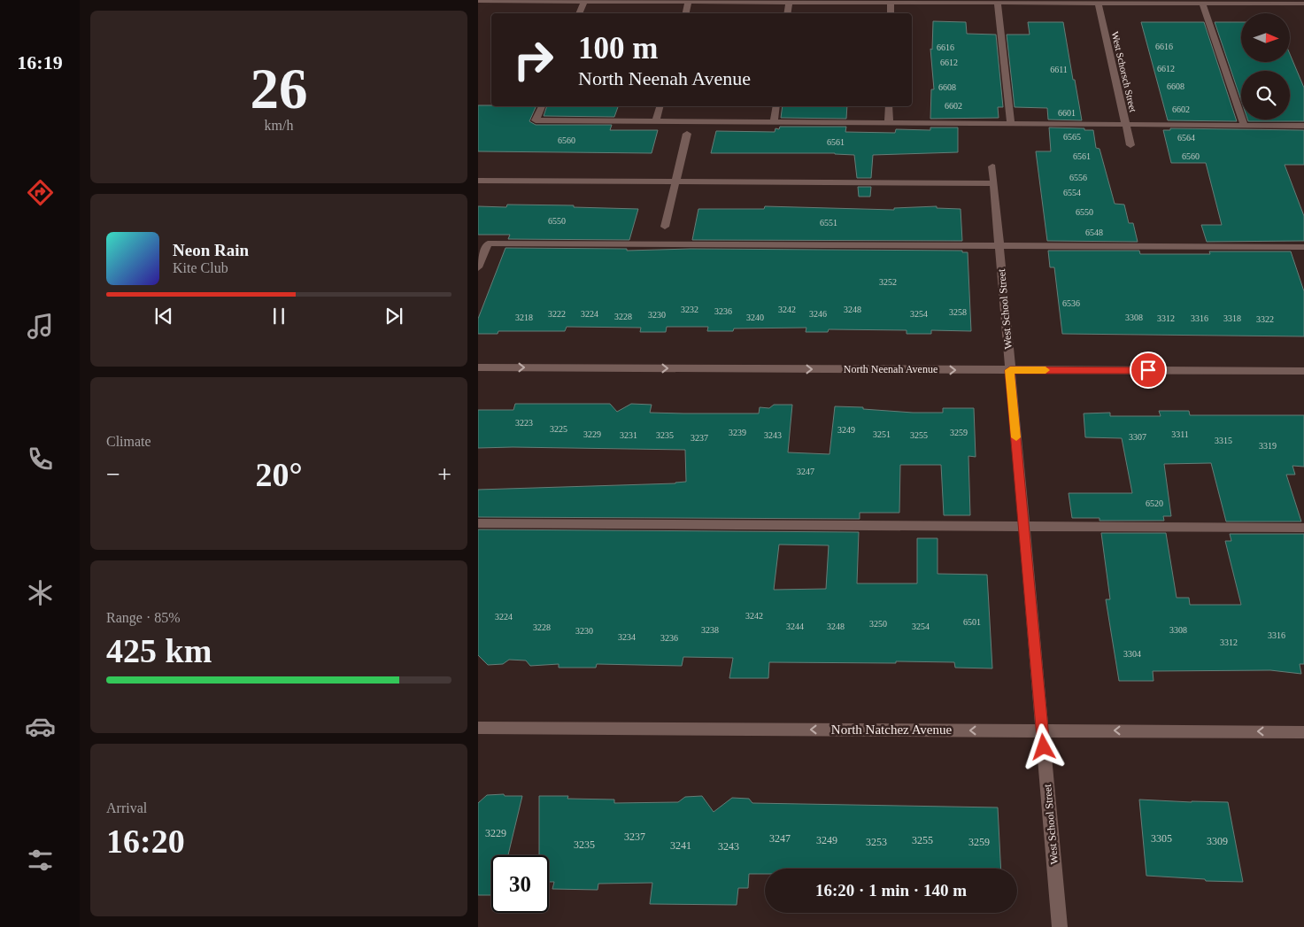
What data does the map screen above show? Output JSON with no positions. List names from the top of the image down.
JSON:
{
  "streets": {
    "street": [
      "West Schorsch Street",
      "West School Street",
      "North Neenah Avenue",
      "North Natchez Avenue"
    ]
  },
  "crossings": [
    ["West School Street", "North Neenah Avenue"],
    ["West School Street", "North Natchez Avenue"]
  ],
  "one_way": ["North Neenah Avenue", "North Natchez Avenue"],
  "house_numbers": [
    "6616",
    "6616",
    "6612",
    "6612",
    "6611",
    "6608",
    "6608",
    "6602",
    "6602",
    "6601",
    "6565",
    "6564",
    "6560",
    "6561",
    "6561",
    "6560",
    "6556",
    "6554",
    "6550",
    "6550",
    "6551",
    "6548",
    "3252",
    "6536",
    "3232",
    "3242",
    "3248",
    "3236",
    "3258",
    "3222",
    "3224",
    "3246",
    "3254",
    "3230",
    "3228",
    "3218",
    "3240",
    "3308",
    "3312",
    "3316",
    "3318",
    "3322",
    "3223",
    "3225",
    "3249",
    "3239",
    "3259",
    "3229",
    "3251",
    "3311",
    "3231",
    "3235",
    "3243",
    "3255",
    "3307",
    "3237",
    "3315",
    "3319",
    "3247",
    "6520",
    "3242",
    "3224",
    "6501",
    "3250",
    "3244",
    "3248",
    "3254",
    "3228",
    "3238",
    "3308",
    "3230",
    "3316",
    "3234",
    "3236",
    "3312",
    "3304",
    "3229",
    "3237",
    "3247",
    "3305",
    "3249",
    "3255",
    "3309",
    "3253",
    "3259",
    "3235",
    "3241",
    "3243"
  ],
  "north": "right",
  "page": {
    "tabs": "16:19",
    "tile": [
      ["26", "km/h"],
      "Climate",
      ["Range · 85%", "425 km"],
      ["Arrival", "16:20"]
    ],
    "turn": ["100 m", "North Neenah Avenue"],
    "song": ["Neon Rain", "Kite Club"],
    "heat": ["−", "20°", "+"],
    "limit": "30",
    "trip": "16:20 · 1 min · 140 m"
  }
}
